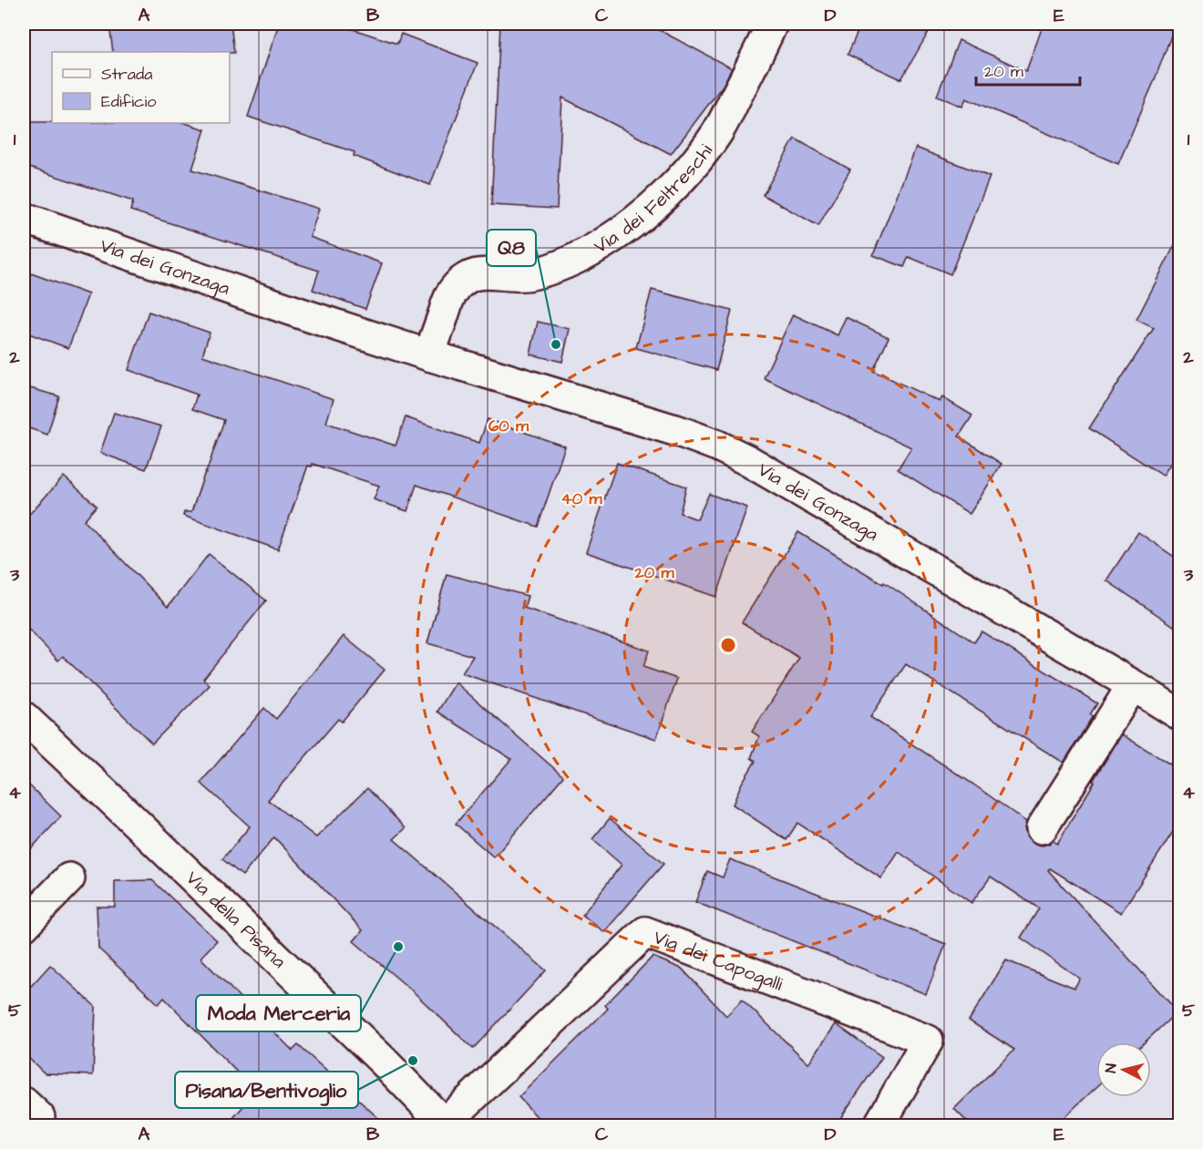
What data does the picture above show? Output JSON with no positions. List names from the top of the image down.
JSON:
{
  "streets": {
    "street": [
      "Via dei Feltreschi",
      "Via dei Gonzaga",
      "Via della Pisana",
      "Via dei Capogalli"
    ]
  },
  "crossings": [
    ["Via dei Feltreschi", "Via dei Gonzaga"],
    ["Via della Pisana", "Via dei Capogalli"]
  ],
  "places": ["Q8", "Moda Merceria", "Pisana/Bentivoglio"],
  "legend": ["Strada", "Edificio"],
  "scale_bar": "20 m",
  "north": "left",
  "grid": {
    "columns": [
      "A",
      "B",
      "C",
      "D",
      "E"
    ],
    "rows": [
      "1",
      "2",
      "3",
      "4",
      "5"
    ]
  },
  "rings": ["60 m", "40 m", "20 m"]
}
